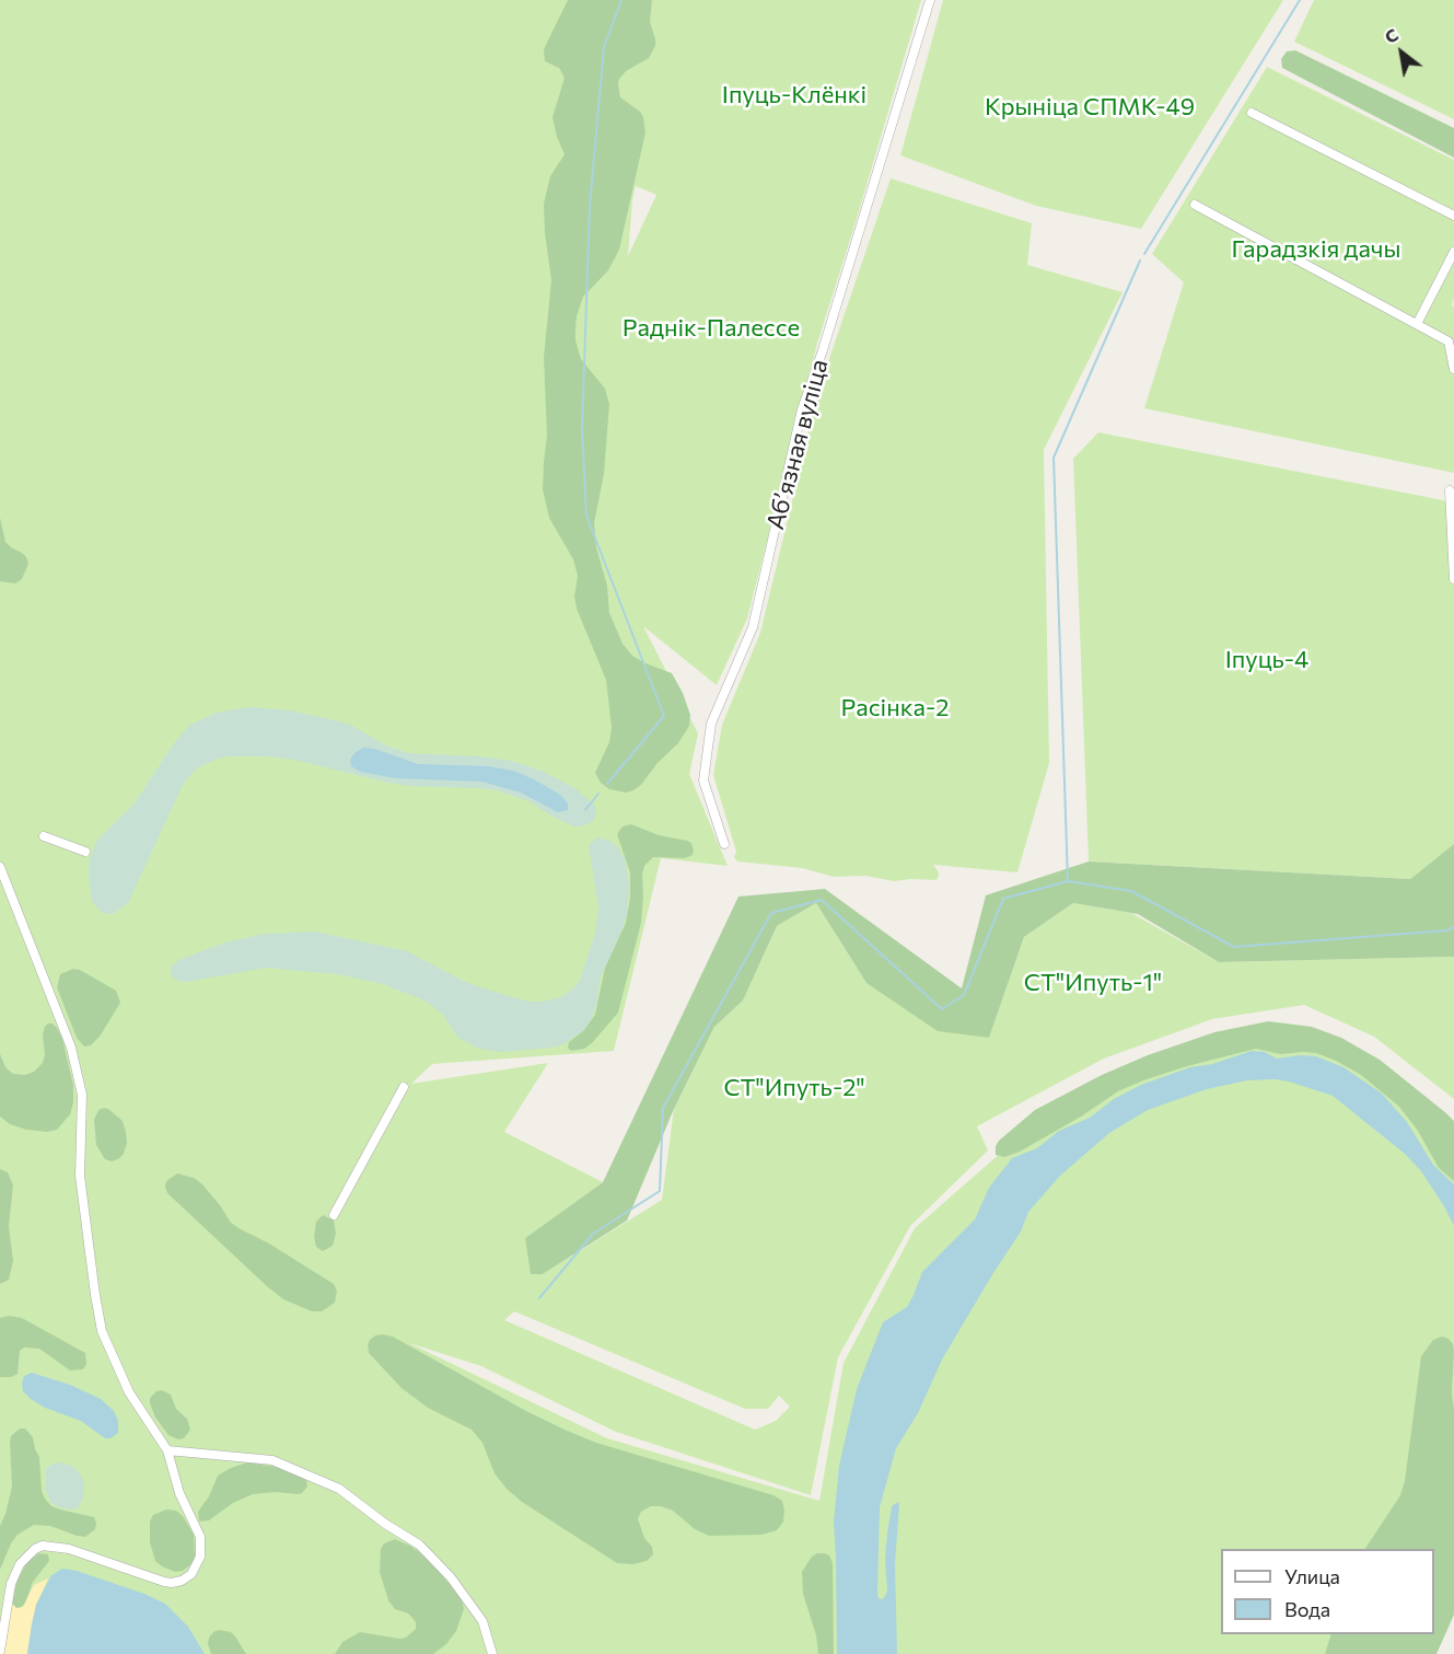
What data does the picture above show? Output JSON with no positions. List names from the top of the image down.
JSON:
{
  "streets": {
    "street": ["Абʼязная вуліца"]
  },
  "parks": [
    "Іпуць-Клёнкі",
    "Крыніца СПМК-49",
    "Гарадзкія дачы",
    "Раднік-Палессе",
    "Іпуць-4",
    "Расінка-2",
    "СТ\"Ипуть-1\"",
    "СТ\"Ипуть-2\""
  ],
  "legend": ["Улица", "Вода"],
  "north": "top left"
}
